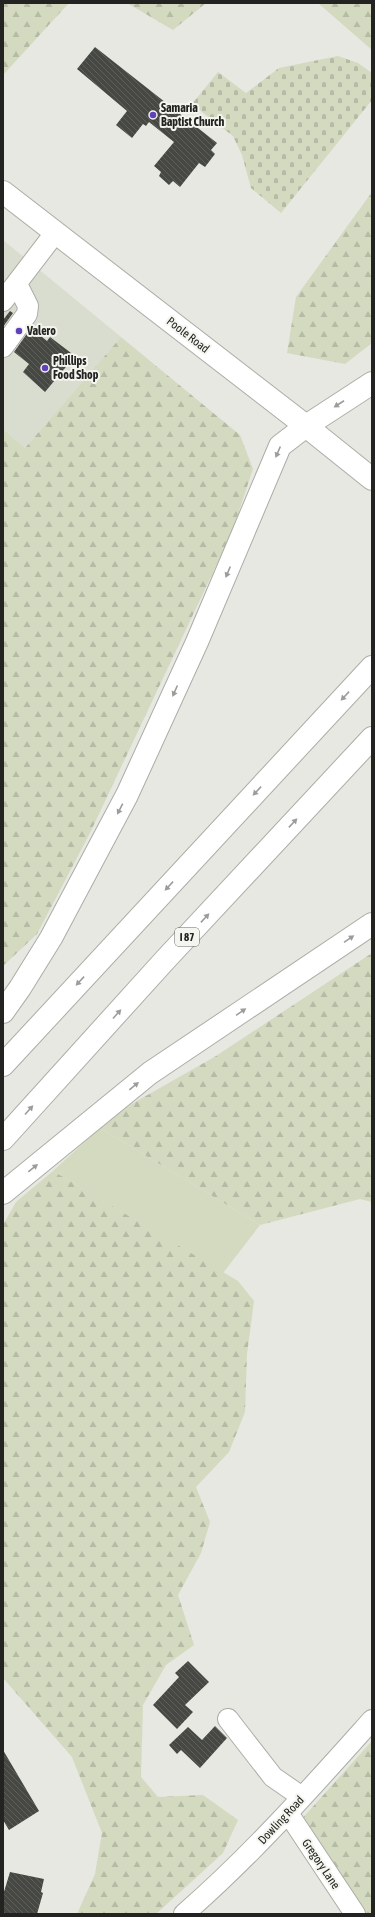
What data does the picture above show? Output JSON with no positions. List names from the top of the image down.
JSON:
{
  "streets": {
    "main road": ["Poole Road", "I 87"],
    "street": ["Dowling Road", "Gregory Lane"]
  },
  "crossings": [
    ["Dowling Road", "Gregory Lane"]
  ],
  "places": ["Samaria Baptist Church", "Valero", "Phillips Food Shop"]
}
